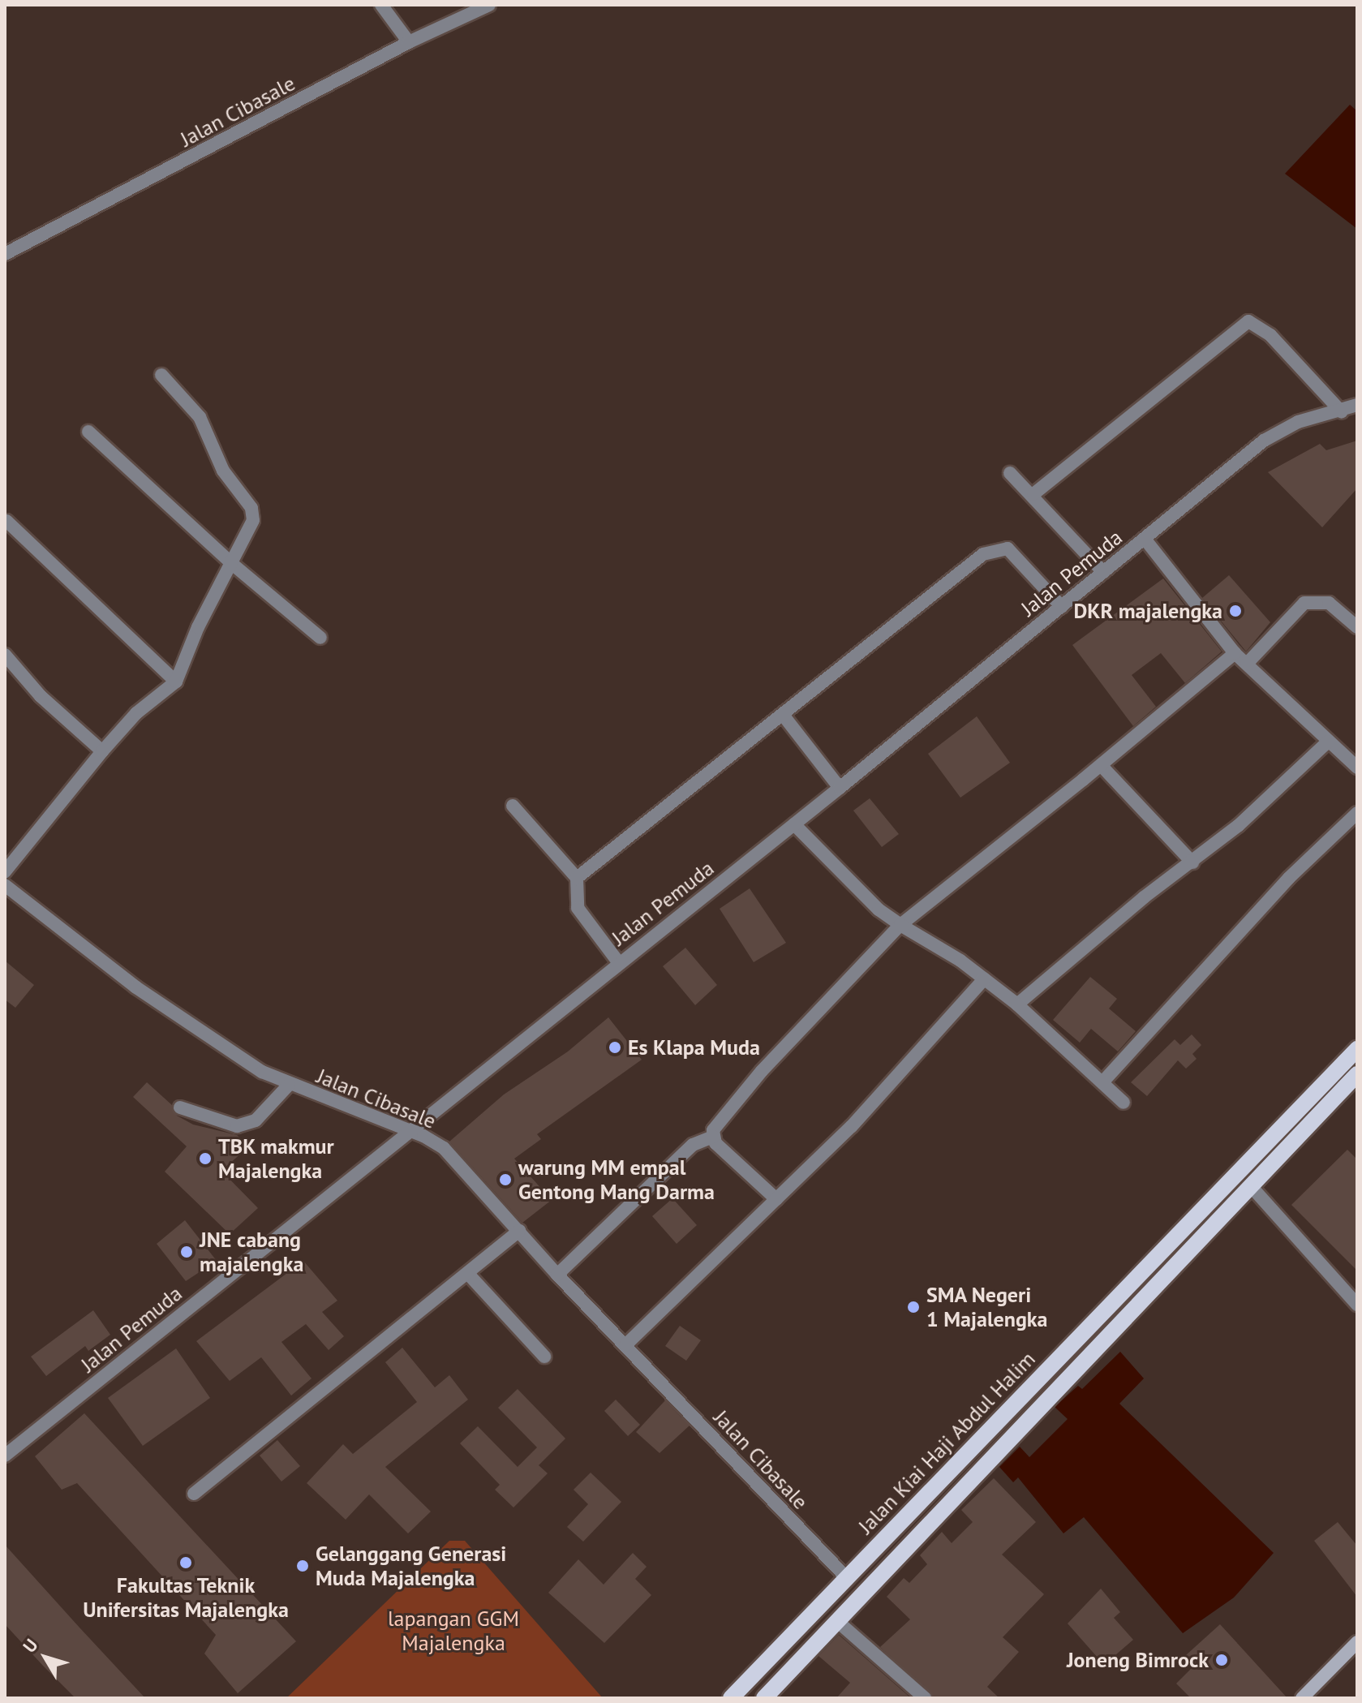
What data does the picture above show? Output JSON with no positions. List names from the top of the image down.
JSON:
{
  "streets": {
    "main road": ["Jalan Kiai Haji Abdul Halim"],
    "street": ["Jalan Cibasale", "Jalan Pemuda"]
  },
  "crossings": [
    ["Jalan Cibasale", "Jalan Pemuda"],
    ["Jalan Cibasale", "Jalan Kiai Haji Abdul Halim"]
  ],
  "parks": ["lapangan GGM Majalengka"],
  "places": [
    "DKR majalengka",
    "Es Klapa Muda",
    "TBK makmur Majalengka",
    "warung MM empal Gentong Mang Darma",
    "JNE cabang majalengka",
    "SMA Negeri 1 Majalengka",
    "Fakultas Teknik Unifersitas Majalengka",
    "Gelanggang Generasi Muda Majalengka",
    "Joneng Bimrock"
  ],
  "north": "top left"
}
